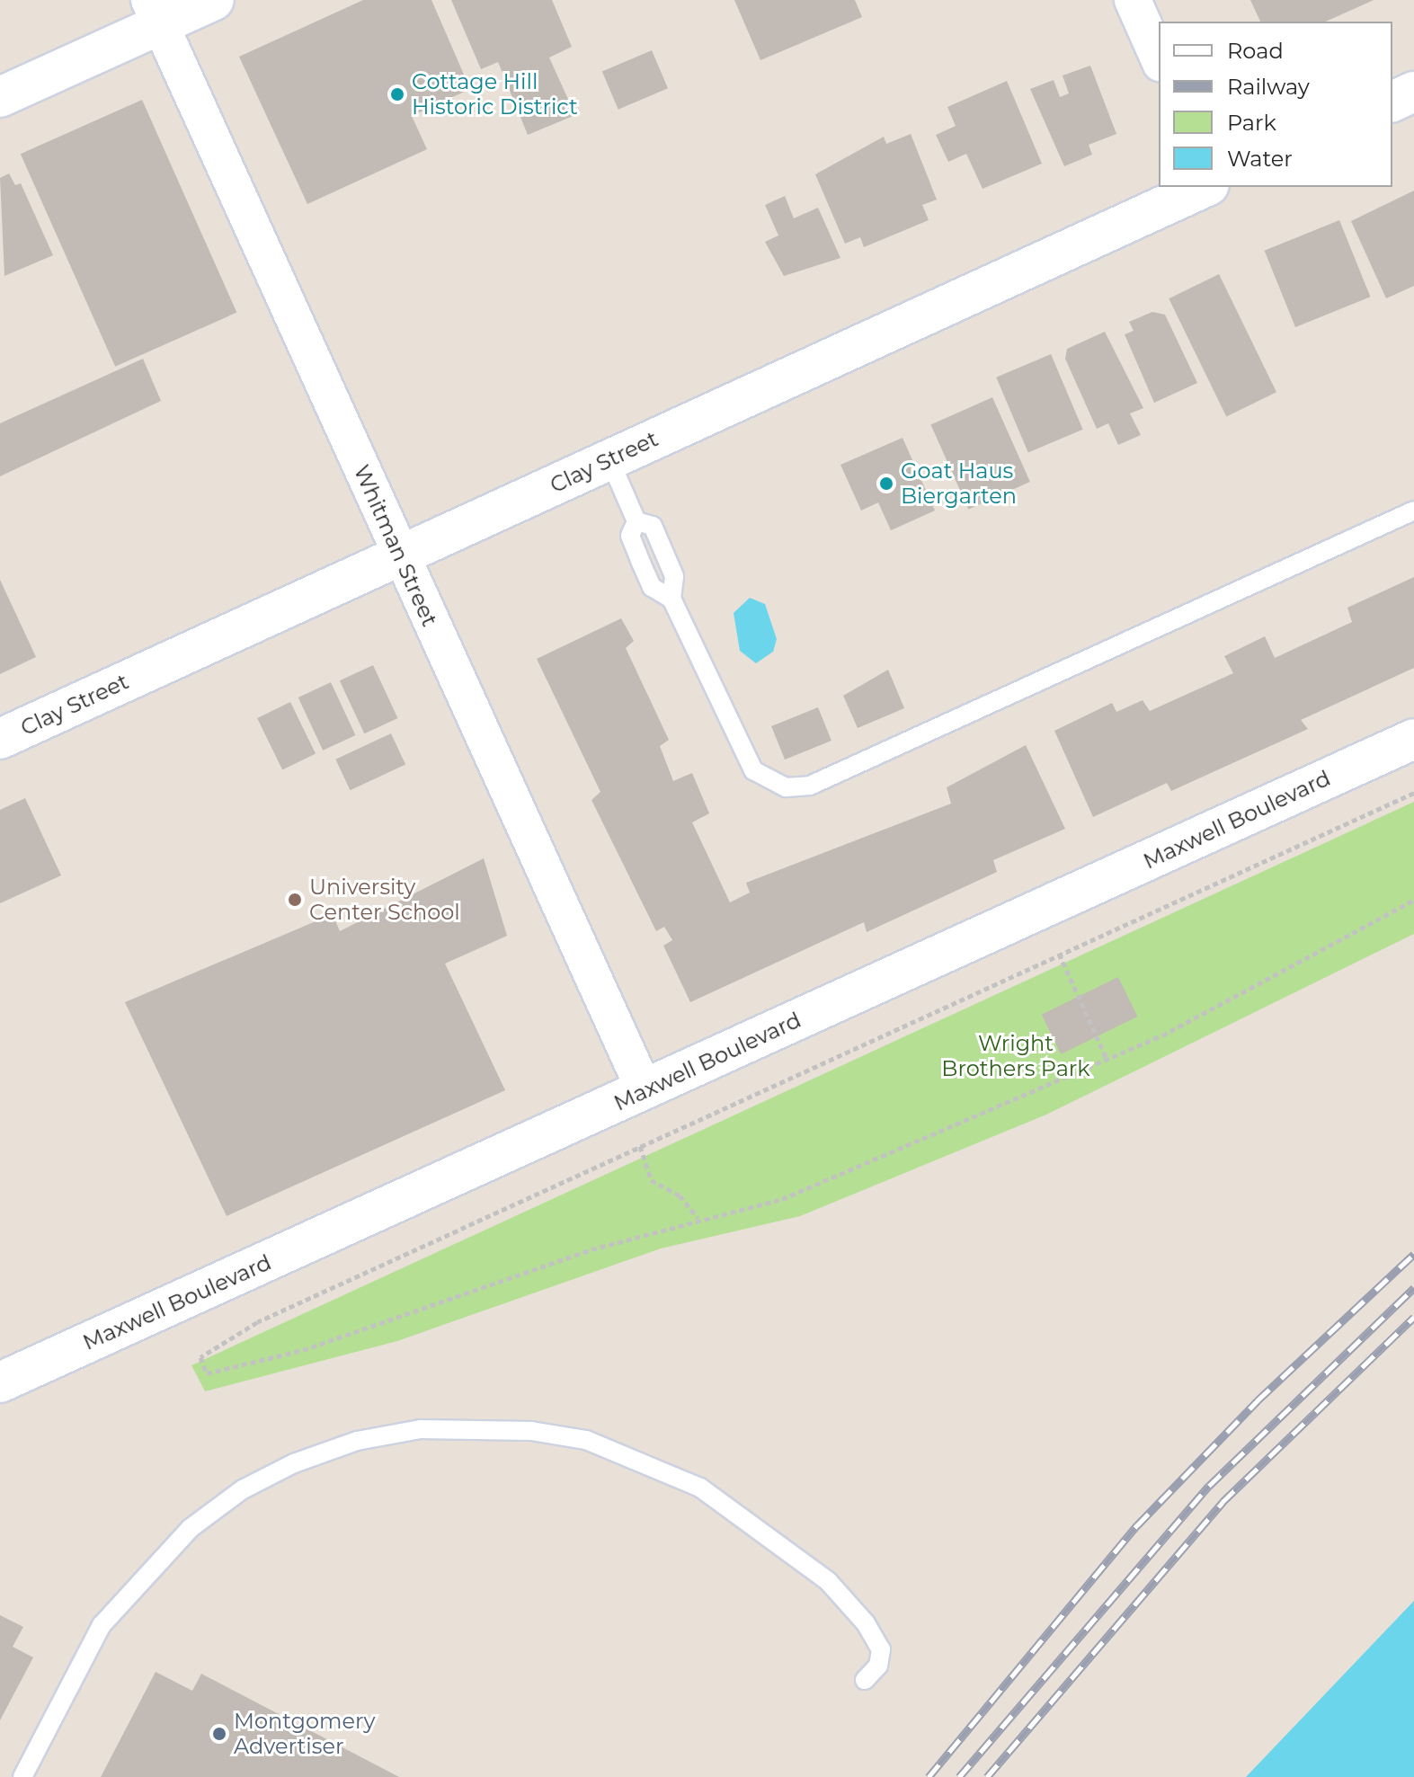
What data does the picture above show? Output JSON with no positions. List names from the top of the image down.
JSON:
{
  "streets": {
    "main road": ["Clay Street", "Maxwell Boulevard"],
    "street": ["Whitman Street"]
  },
  "crossings": [
    ["Clay Street", "Whitman Street"],
    ["Whitman Street", "Maxwell Boulevard"]
  ],
  "parks": ["Wright Brothers Park"],
  "places": [
    "Cottage Hill Historic District",
    "Goat Haus Biergarten",
    "University Center School",
    "Montgomery Advertiser"
  ],
  "legend": [
    "Road",
    "Railway",
    "Park",
    "Water"
  ]
}
